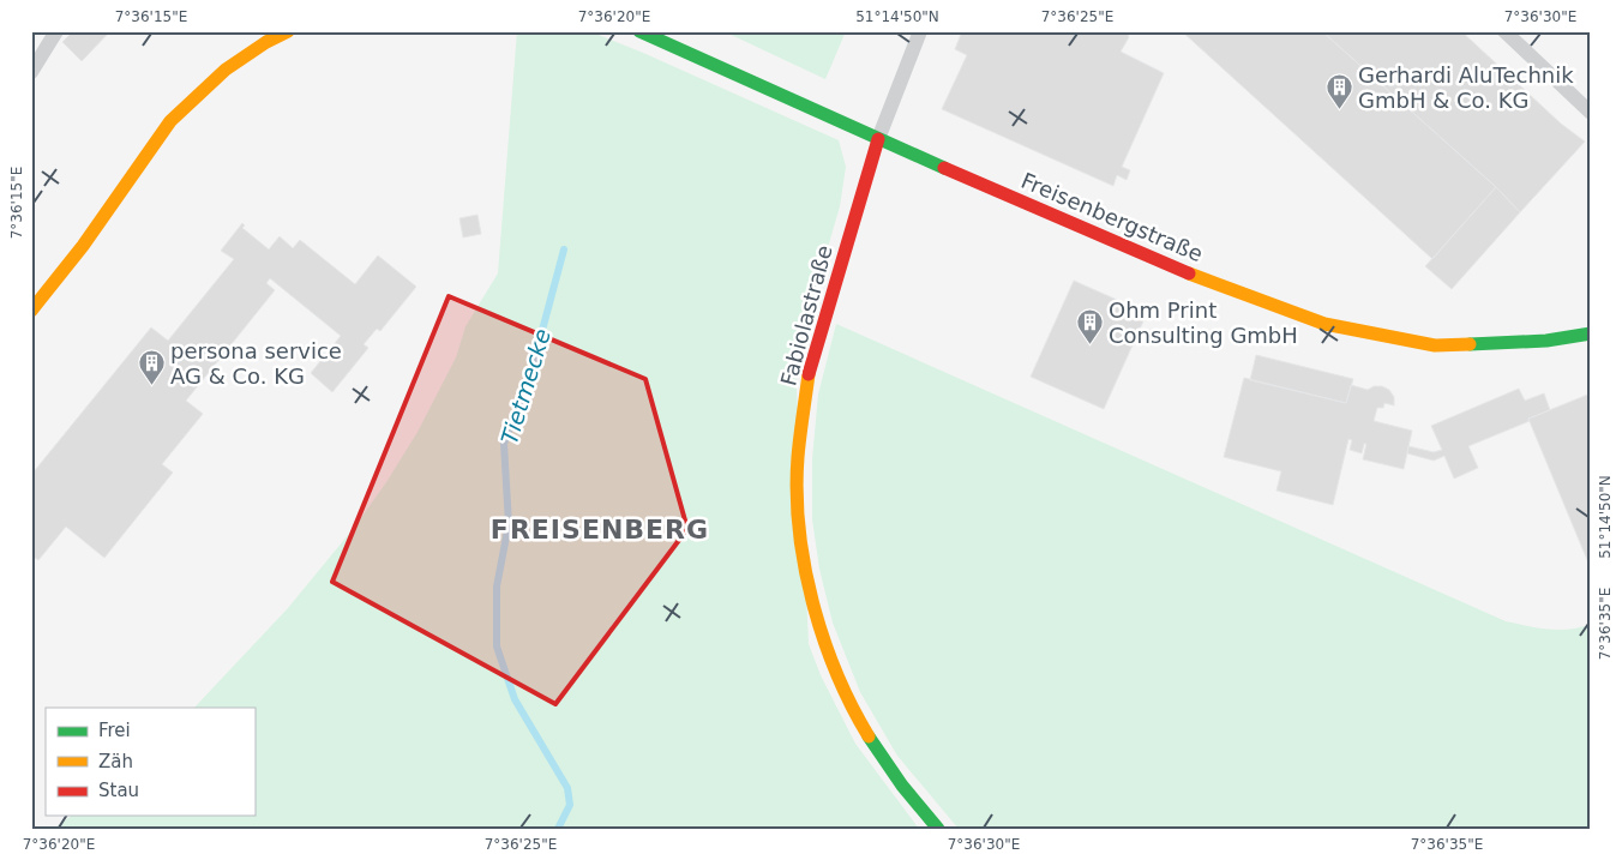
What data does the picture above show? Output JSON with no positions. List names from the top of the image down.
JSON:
{
  "streets": {
    "street": ["Freisenbergstraße", "Fabiolastraße"]
  },
  "crossings": [
    ["Freisenbergstraße", "Fabiolastraße"]
  ],
  "districts": ["FREISENBERG"],
  "water": ["Tietmecke"],
  "places": {
    "building": ["Gerhardi AluTechnik GmbH & Co. KG", "Ohm Print Consulting GmbH", "persona service AG & Co. KG"]
  },
  "legend": ["Frei", "Zäh", "Stau"],
  "coordinates": [
    "7°36'15\"E",
    "7°36'20\"E",
    "51°14'50\"N",
    "7°36'25\"E",
    "7°36'30\"E",
    "7°36'35\"E"
  ]
}
